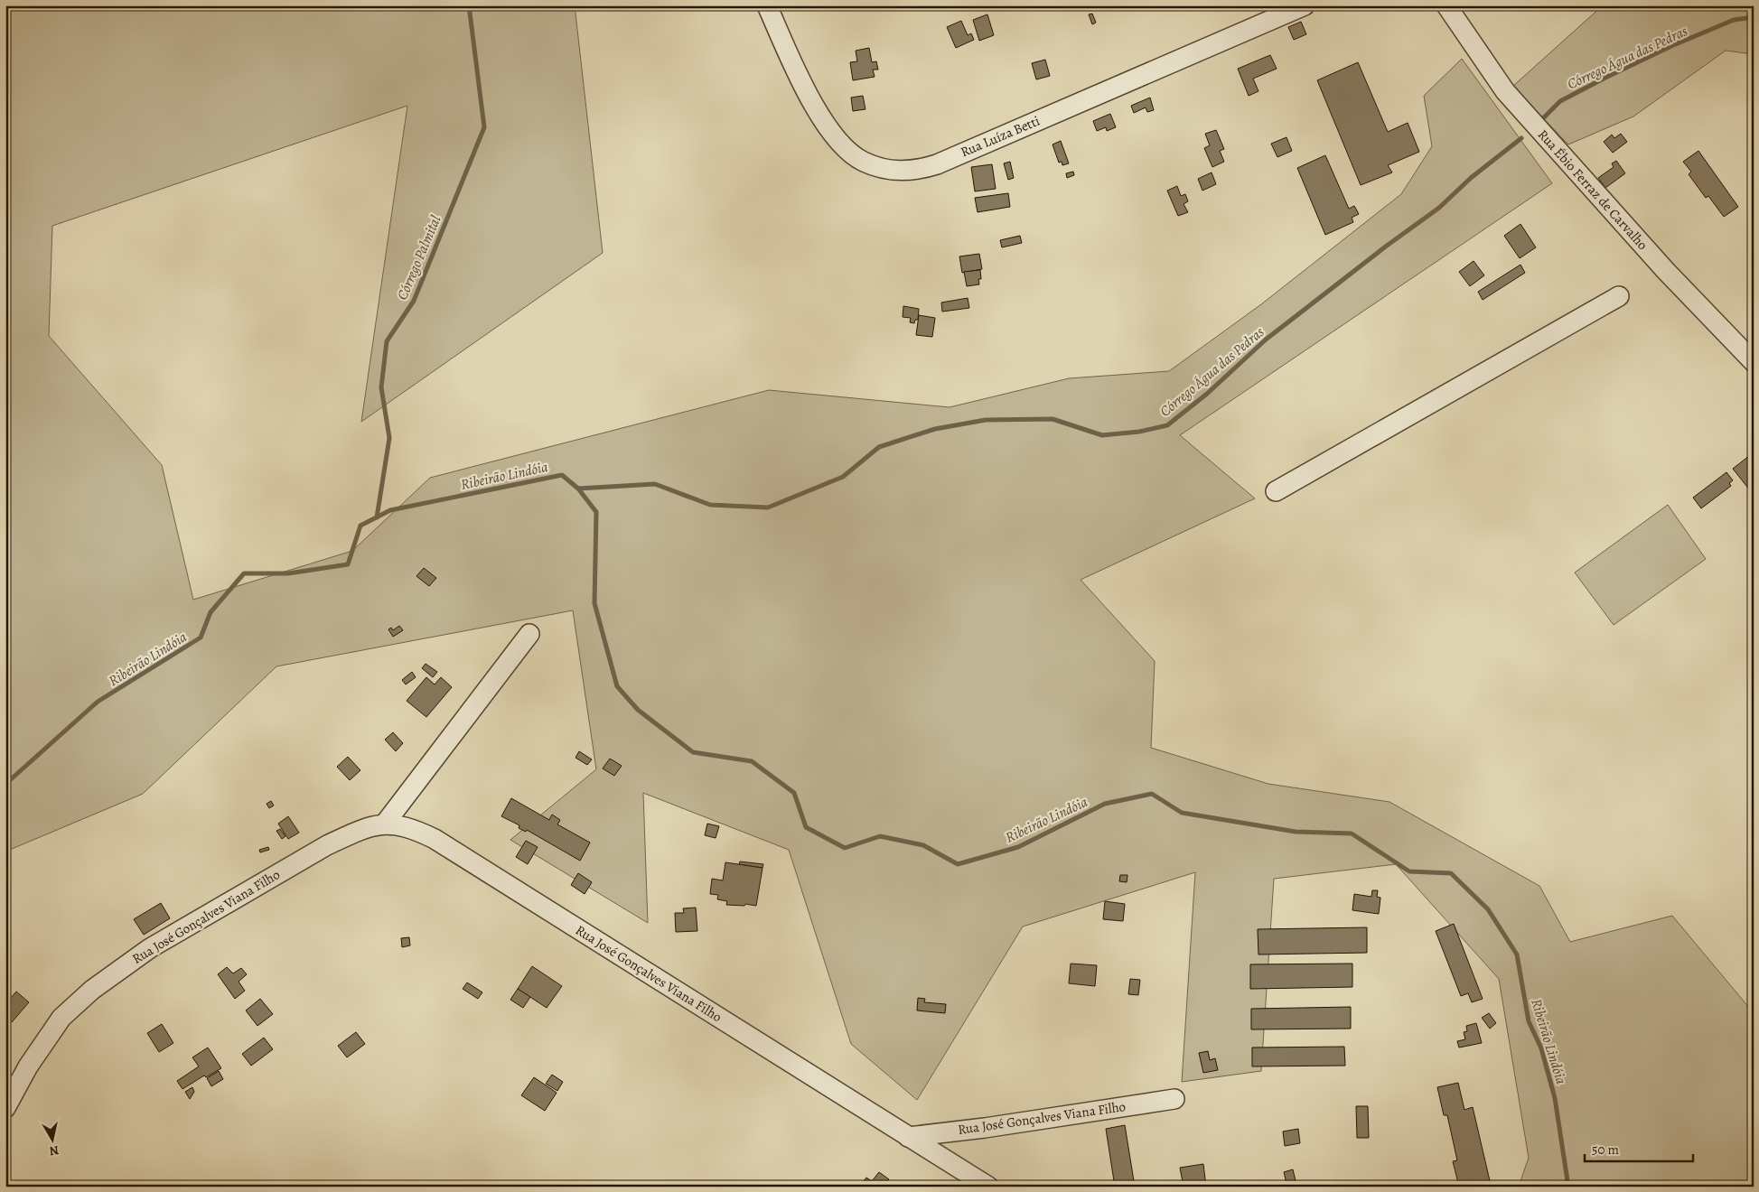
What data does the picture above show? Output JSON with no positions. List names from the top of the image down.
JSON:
{
  "streets": {
    "street": ["Rua Luíza Betti", "Rua Ébio Ferraz de Carvalho", "Rua José Gonçalves Viana Filho"]
  },
  "water": ["Córrego Água das Pedras", "Córrego Palmital", "Ribeirão Lindóia"],
  "scale_bar": "50 m",
  "north": "bottom"
}
